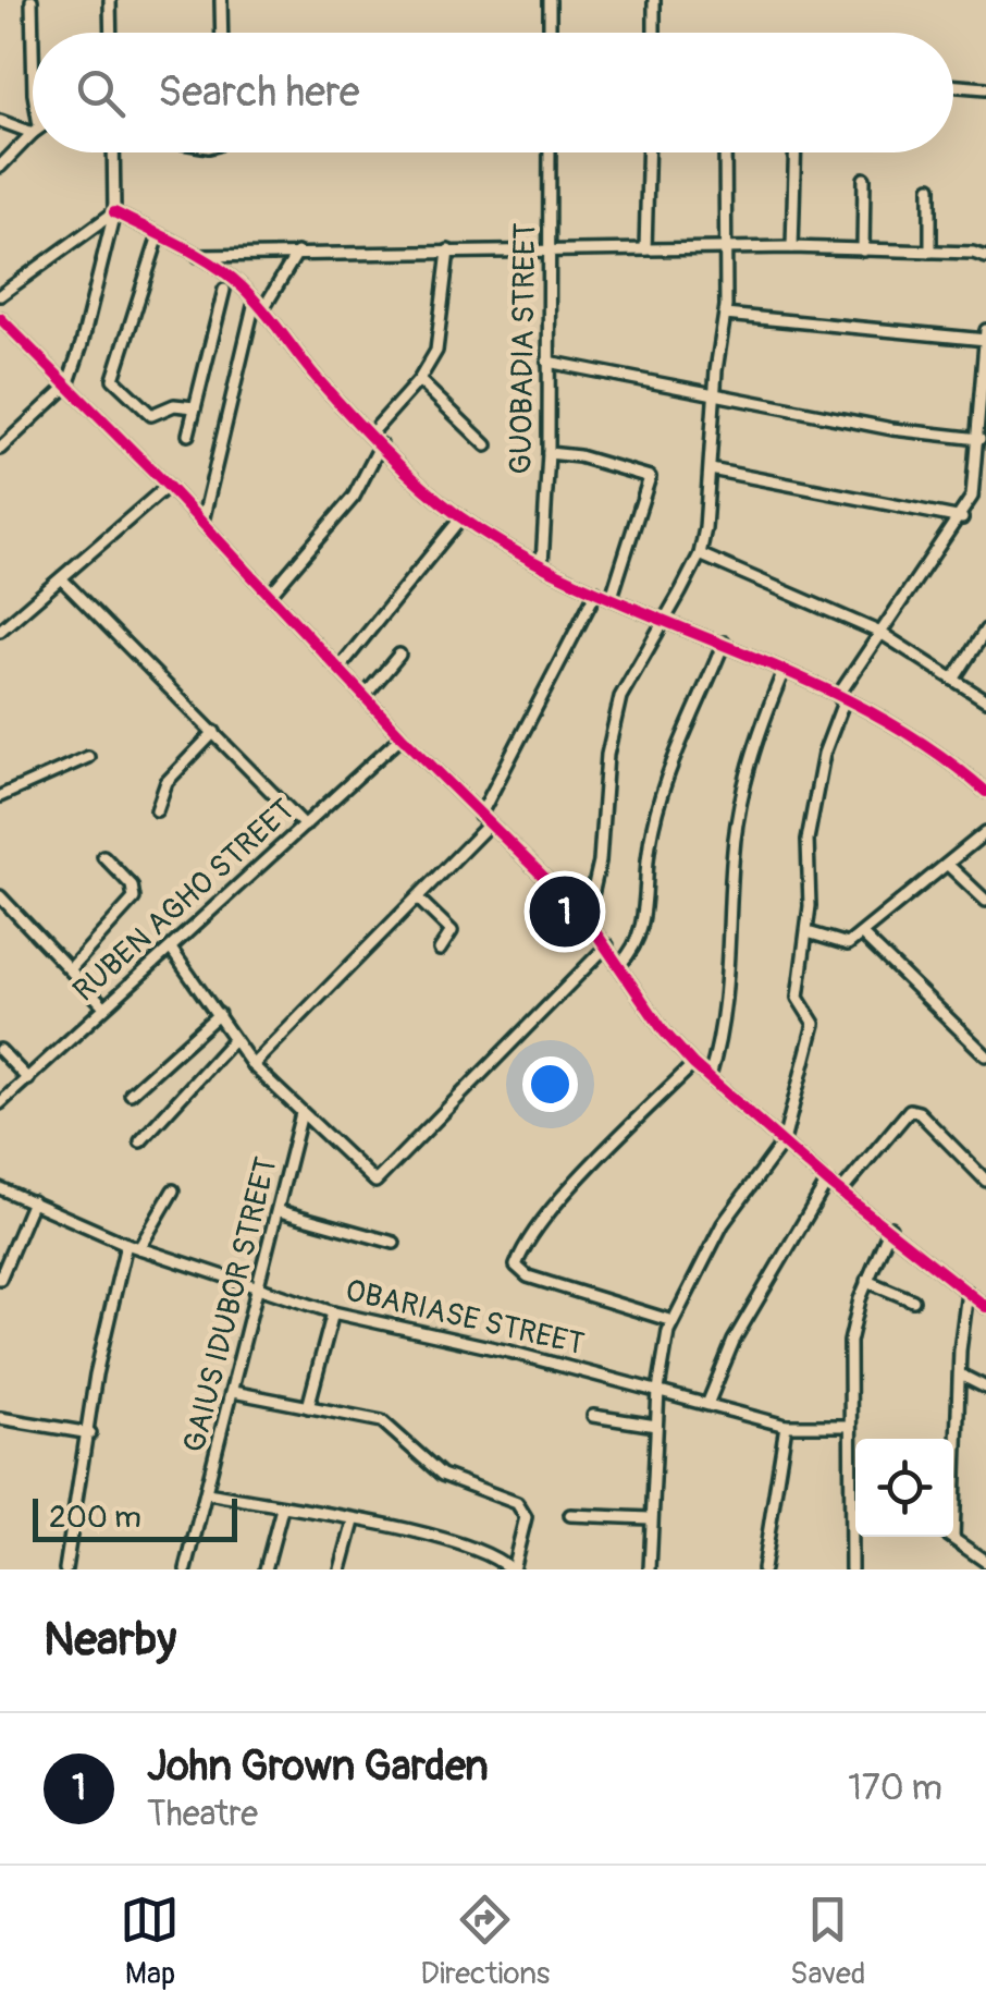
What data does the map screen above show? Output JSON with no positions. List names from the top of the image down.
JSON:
{
  "streets": {
    "street": [
      "GUOBADIA STREET",
      "RUBEN AGHO STREET",
      "GAIUS IDUBOR STREET",
      "OBARIASE STREET"
    ]
  },
  "crossings": [
    ["GAIUS IDUBOR STREET", "OBARIASE STREET"]
  ],
  "scale_bar": "200 m",
  "page": {
    "search": "Search here",
    "pins": "1",
    "scale": "200 m",
    "heading": "Nearby",
    "list": [
      {
        "mark": "1",
        "name": "John Grown Garden",
        "note": "Theatre",
        "value": "170 m"
      }
    ],
    "nav": ["Map", "Directions", "Saved"]
  }
}
